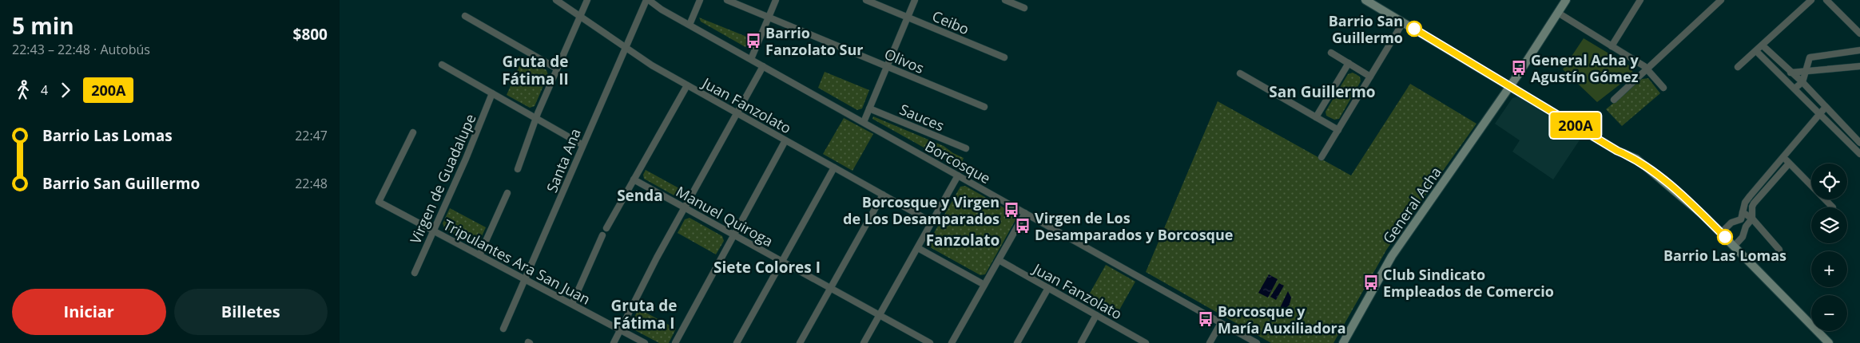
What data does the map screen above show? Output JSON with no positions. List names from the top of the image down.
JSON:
{
  "streets": {
    "main road": ["General Acha"],
    "street": [
      "Ceibo",
      "Olivos",
      "Juan Fanzolato",
      "Sauces",
      "Santa Ana",
      "Borcosque",
      "Virgen de Guadalupe",
      "Manuel Quiroga",
      "Tripulantes Ara San Juan"
    ]
  },
  "crossings": [
    ["Juan Fanzolato", "Santa Ana"],
    ["Santa Ana", "Tripulantes Ara San Juan"],
    ["Virgen de Guadalupe", "Tripulantes Ara San Juan"]
  ],
  "districts": [
    "Gruta de Fátima II",
    "San Guillermo",
    "Senda",
    "Fanzolato",
    "Siete Colores I",
    "Gruta de Fátima I"
  ],
  "places": {
    "other": ["Barrio San Guillermo", "Barrio Las Lomas"],
    "bus stop": [
      "Barrio Fanzolato Sur",
      "General Acha y Agustín Gómez",
      "Borcosque y Virgen de Los Desamparados",
      "Virgen de Los Desamparados y Borcosque",
      "Club Sindicato Empleados de Comercio",
      "Borcosque y María Auxiliadora"
    ]
  },
  "lines": ["bus line 200A"],
  "page": {
    "heading": ["5 min", "22:43 – 22:48 · Autobús", "$800"],
    "on_map": "200A",
    "legs": ["4", "200A"],
    "list": [
      {
        "name": "Barrio Las Lomas",
        "value": "22:47"
      },
      {
        "name": "Barrio San Guillermo",
        "value": "22:48"
      }
    ],
    "map_buttons": ["+", "−"],
    "buttons": ["Iniciar", "Billetes"]
  }
}
